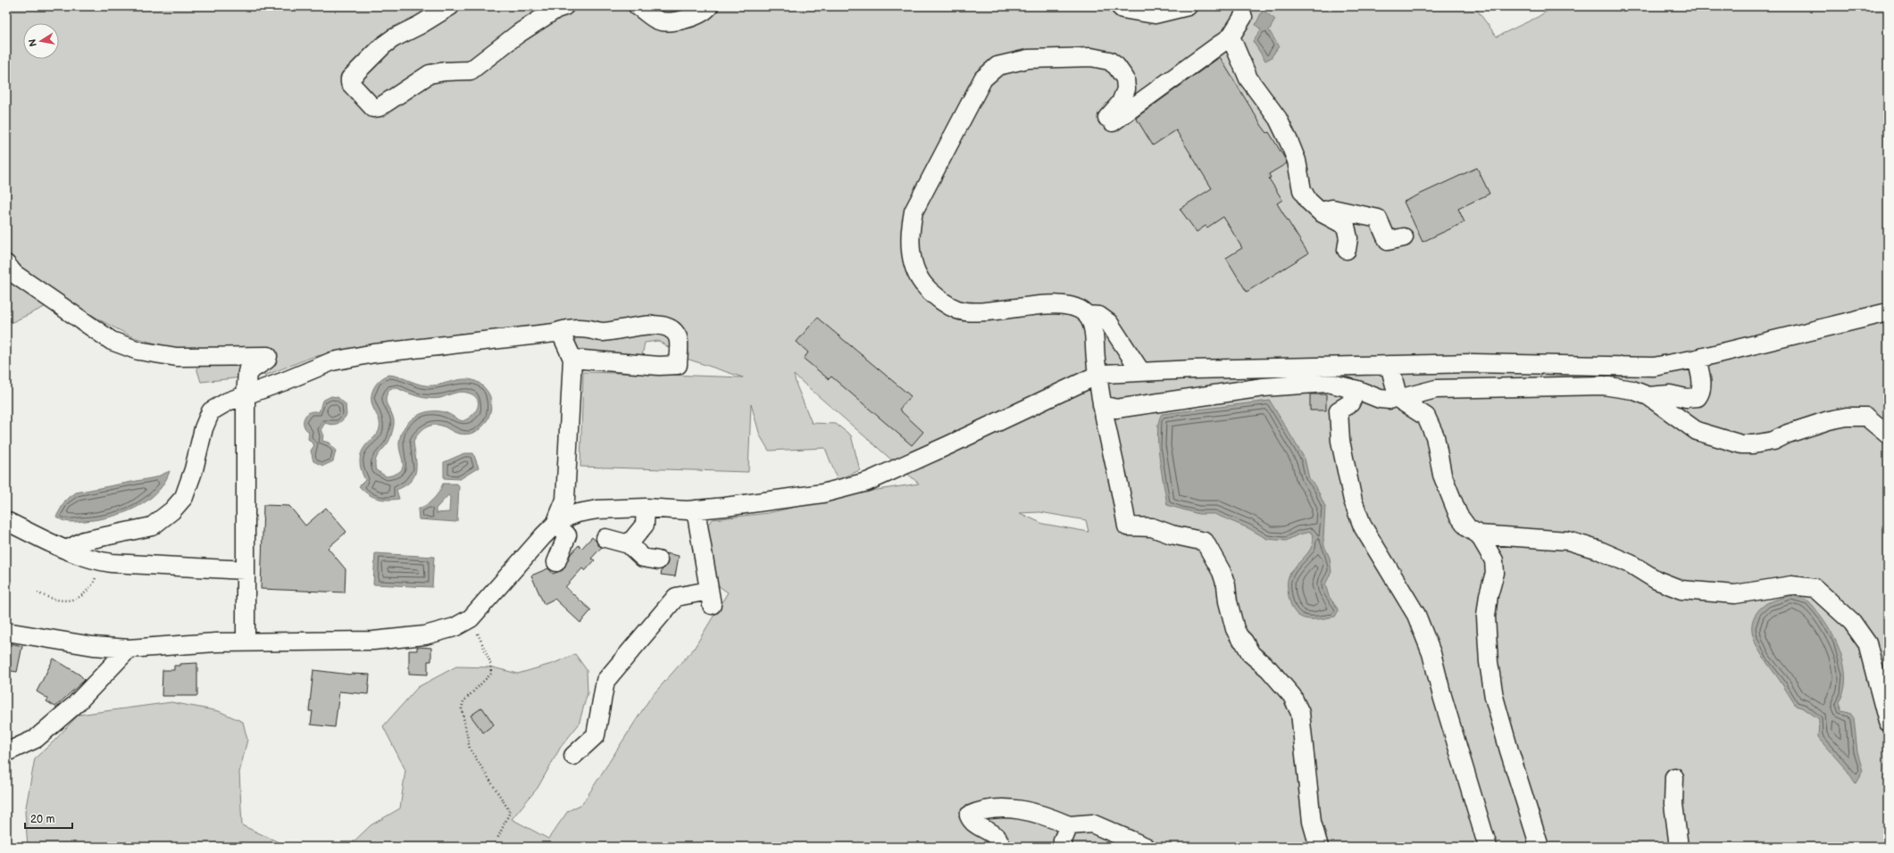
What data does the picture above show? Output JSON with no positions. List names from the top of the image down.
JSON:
{
  "scale_bar": "20 m",
  "north": "left"
}
